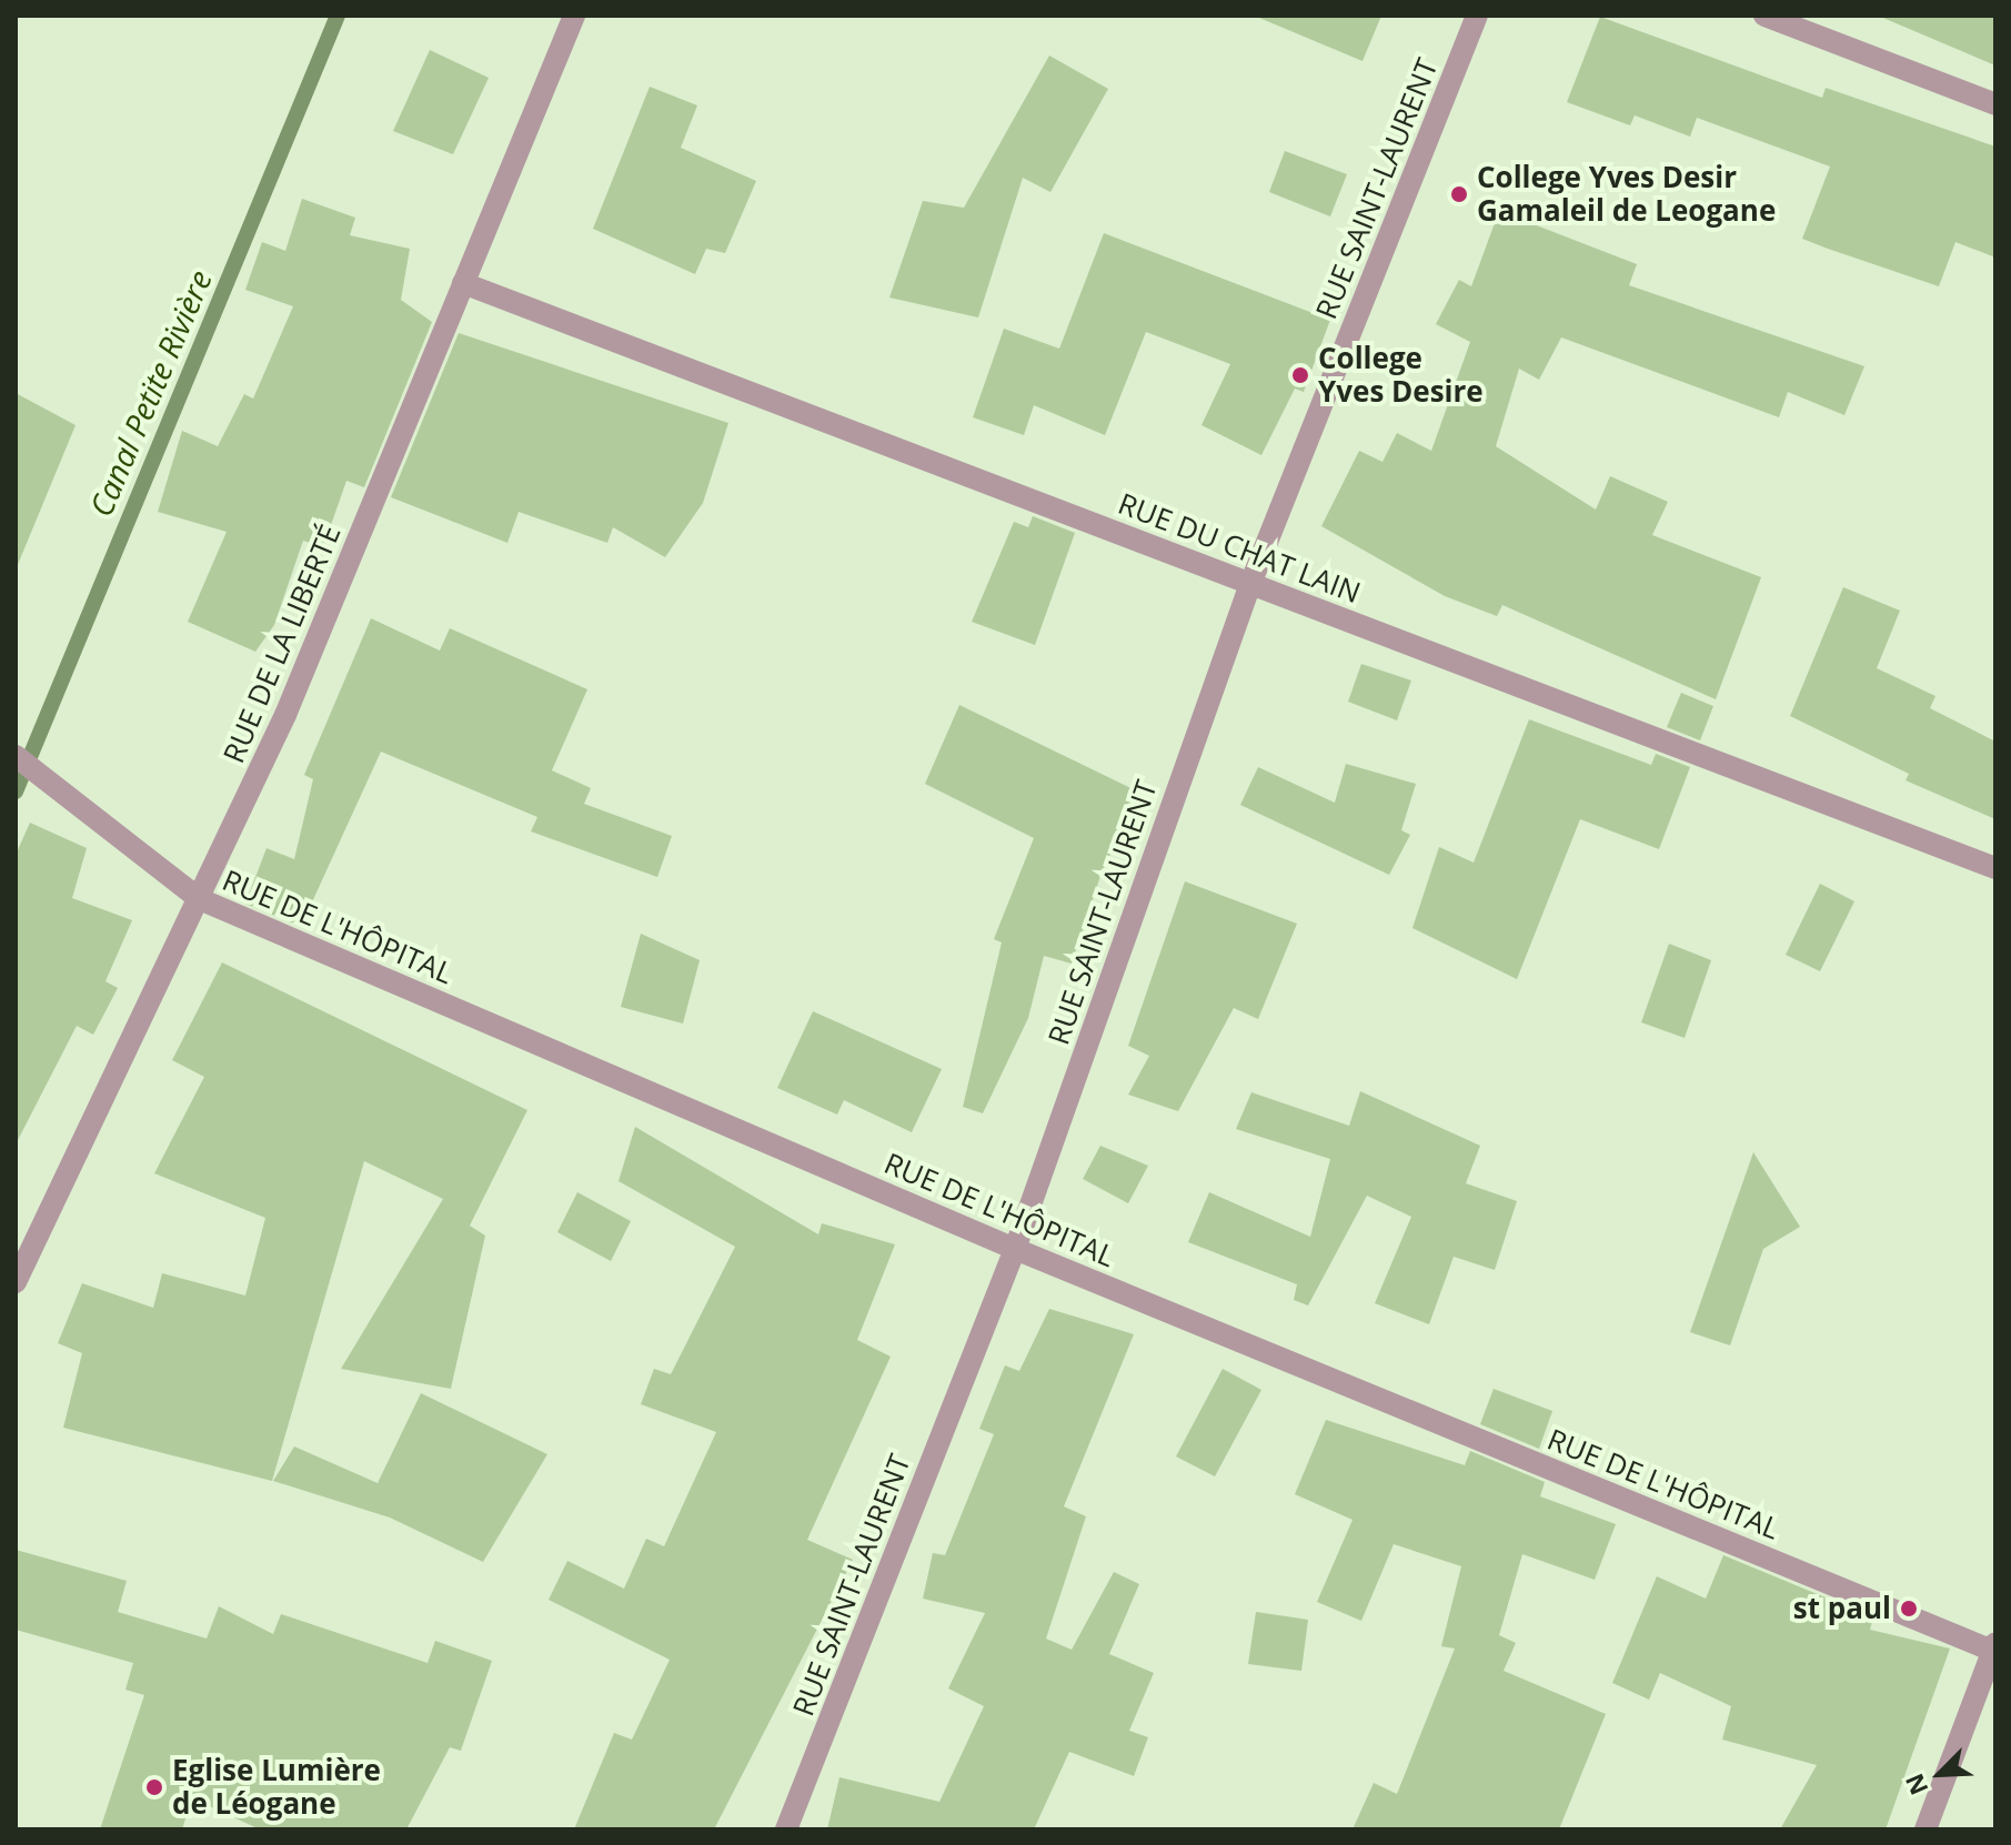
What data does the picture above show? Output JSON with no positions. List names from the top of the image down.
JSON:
{
  "streets": {
    "street": [
      "RUE SAINT-LAURENT",
      "RUE DU CHAT LAIN",
      "RUE DE LA LIBERTÉ",
      "RUE DE L'HÔPITAL"
    ]
  },
  "crossings": [
    ["RUE SAINT-LAURENT", "RUE DU CHAT LAIN"],
    ["RUE SAINT-LAURENT", "RUE DE L'HÔPITAL"],
    ["RUE DU CHAT LAIN", "RUE DE LA LIBERTÉ"],
    ["RUE DE LA LIBERTÉ", "RUE DE L'HÔPITAL"]
  ],
  "water": ["Canal Petite Rivière"],
  "places": [
    "College Yves Desir Gamaleil de Leogane",
    "College Yves Desire",
    "st paul",
    "Eglise Lumière de Léogane"
  ],
  "north": "bottom left"
}
